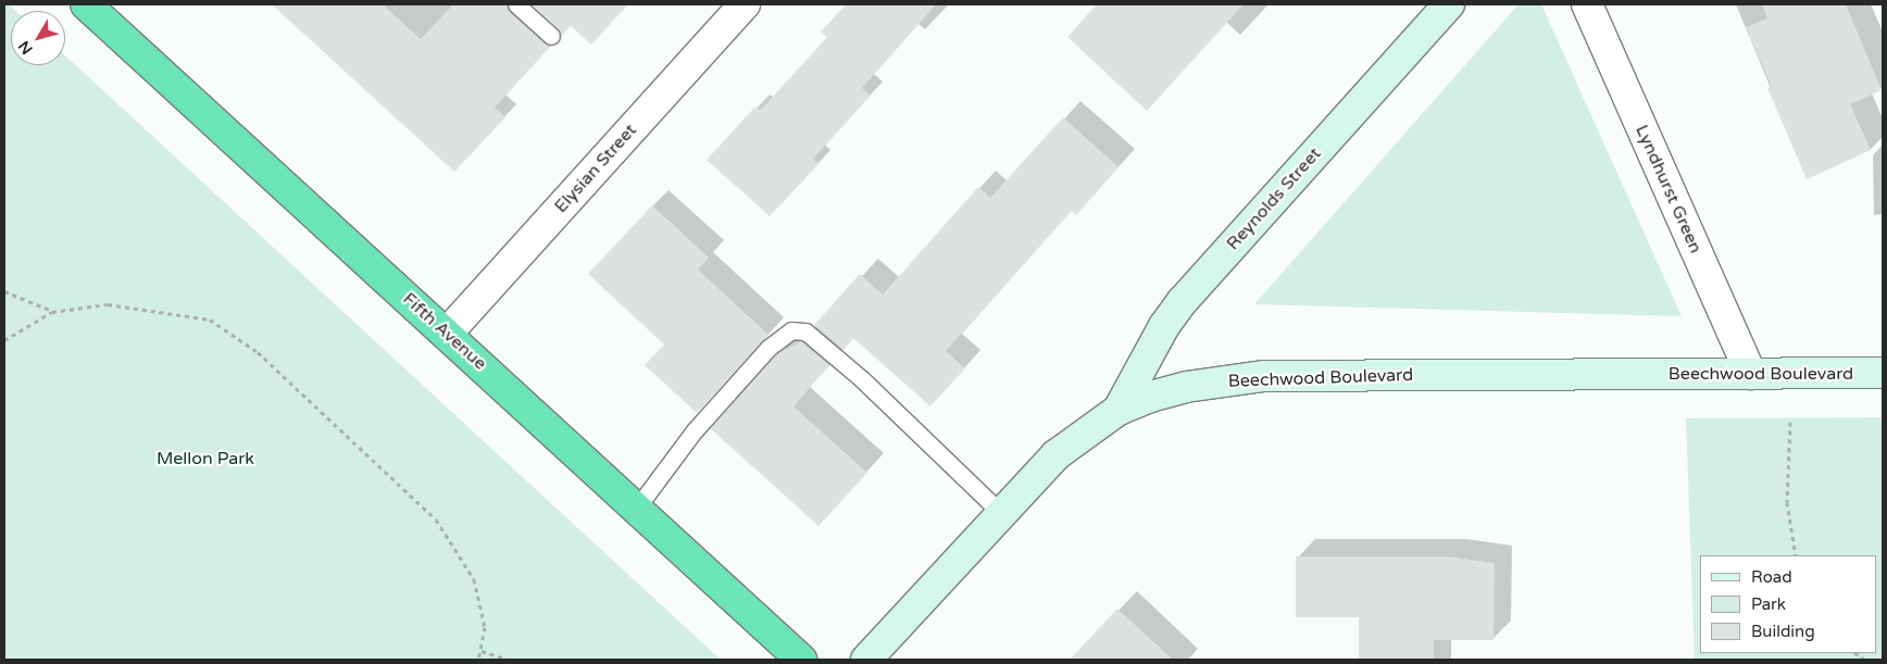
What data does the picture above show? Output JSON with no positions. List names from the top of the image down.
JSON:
{
  "streets": {
    "highway": ["Fifth Avenue"],
    "main road": ["Reynolds Street", "Beechwood Boulevard"],
    "street": ["Elysian Street", "Lyndhurst Green"]
  },
  "crossings": [
    ["Elysian Street", "Fifth Avenue"],
    ["Lyndhurst Green", "Beechwood Boulevard"],
    ["Reynolds Street", "Beechwood Boulevard"]
  ],
  "parks": ["Mellon Park"],
  "legend": ["Road", "Park", "Building"],
  "north": "bottom left"
}
